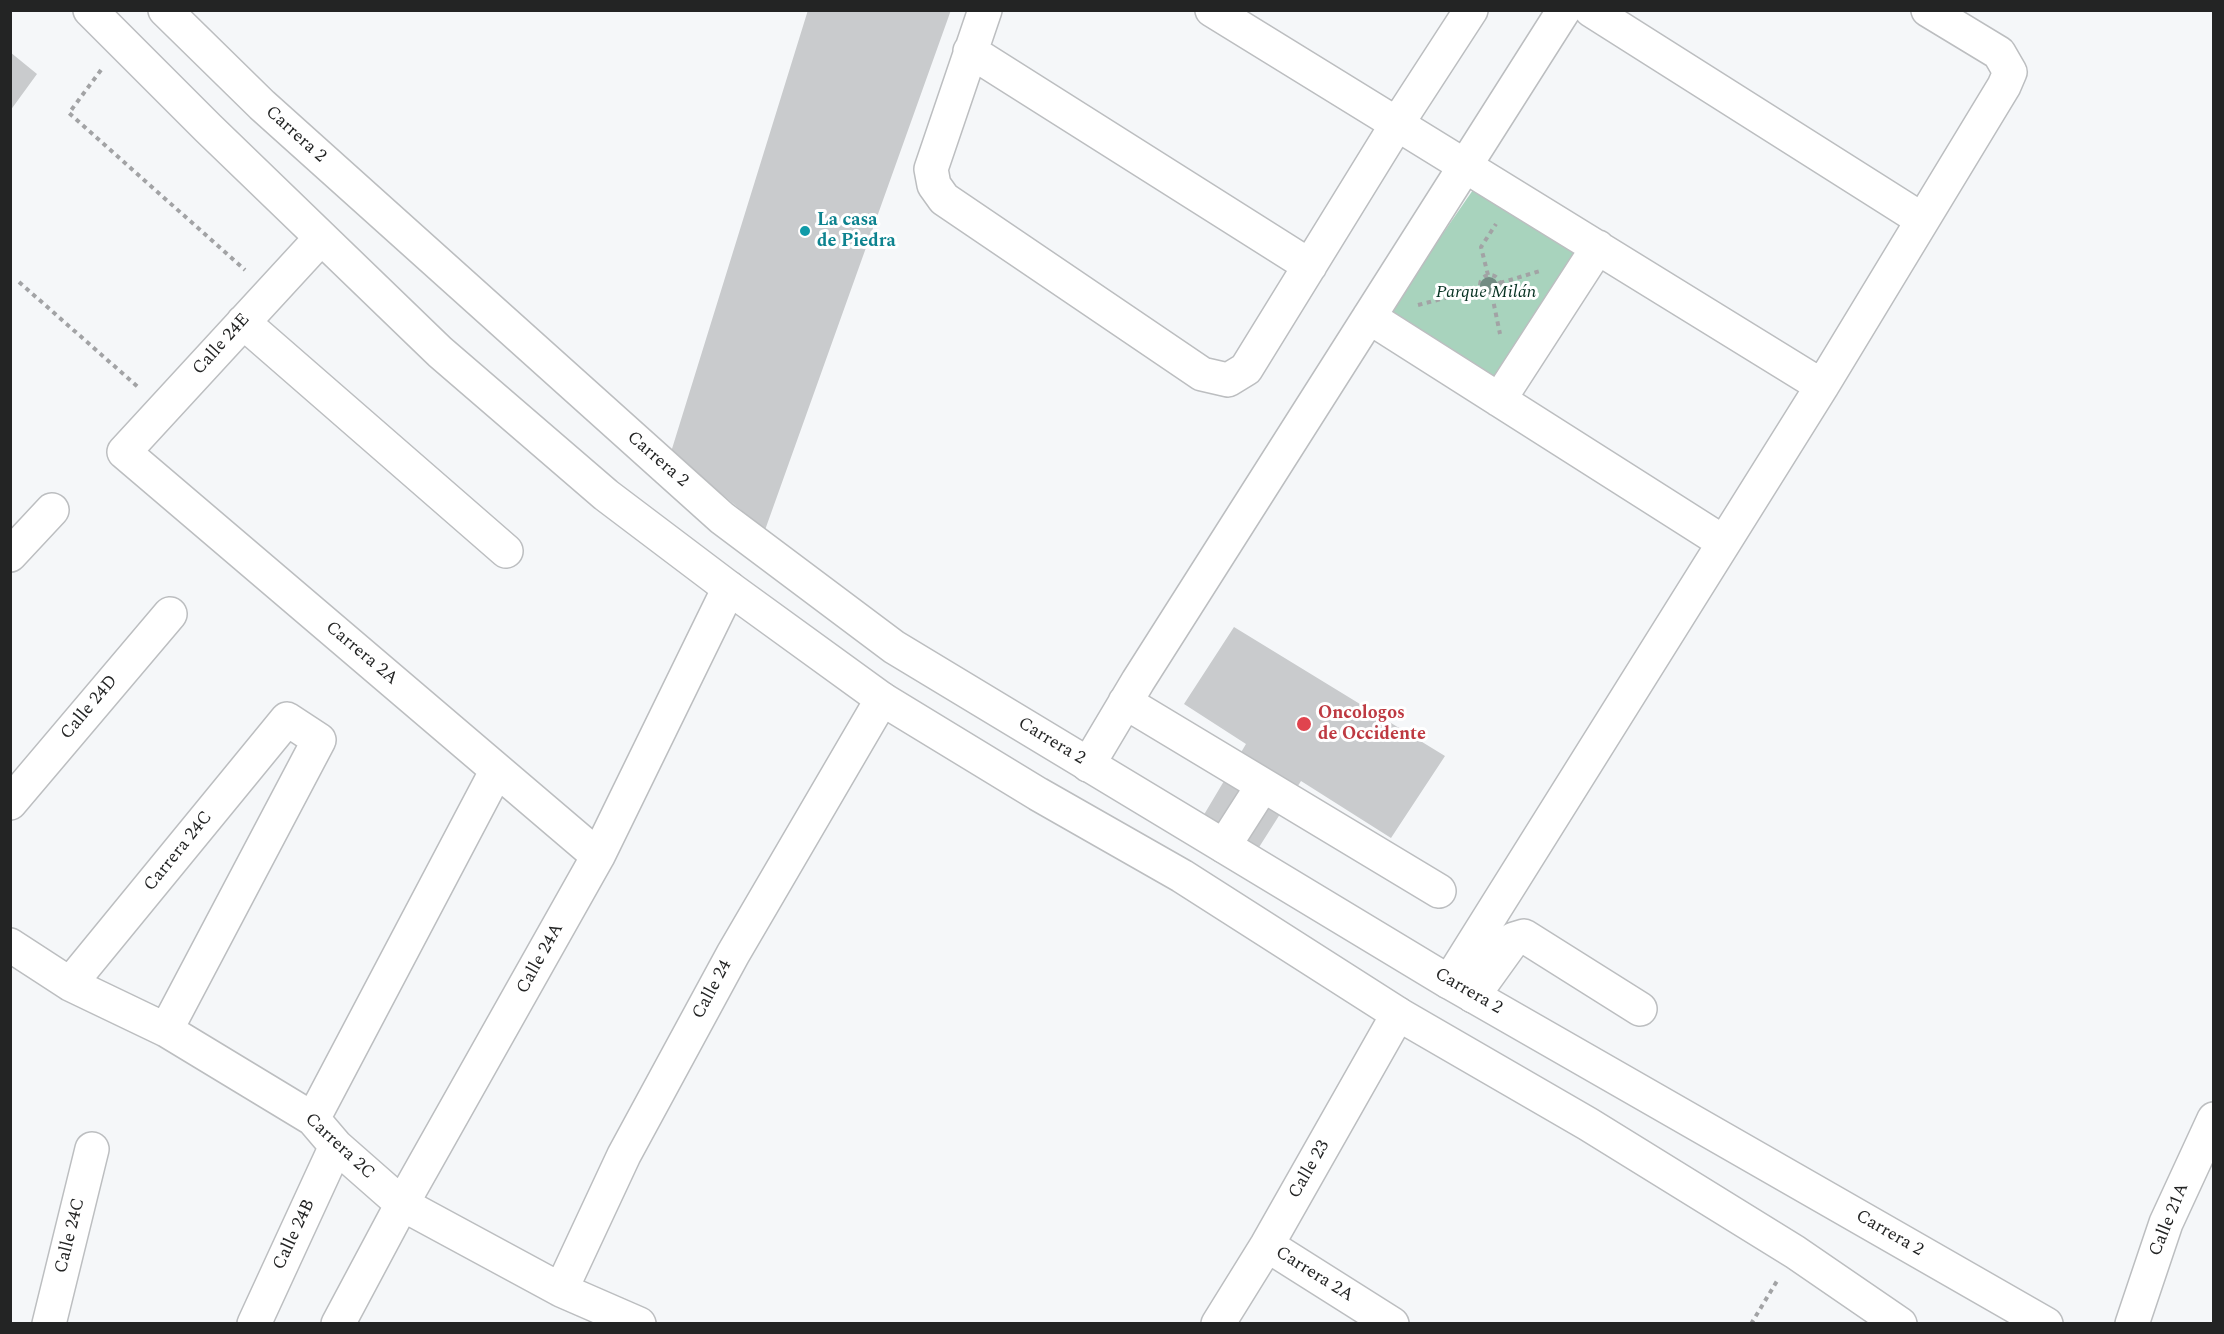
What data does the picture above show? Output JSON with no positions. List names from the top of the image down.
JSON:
{
  "streets": {
    "street": [
      "Carrera 2",
      "Calle 24E",
      "Carrera 2A",
      "Calle 24D",
      "Carrera 24C",
      "Calle 24A",
      "Calle 24",
      "Carrera 2C",
      "Calle 23",
      "Calle 21A",
      "Calle 24B",
      "Calle 24C"
    ]
  },
  "crossings": [
    ["Calle 24E", "Carrera 2A"],
    ["Carrera 2A", "Calle 24A"],
    ["Carrera 2A", "Calle 23"],
    ["Carrera 24C", "Carrera 2C"],
    ["Calle 24A", "Carrera 2C"],
    ["Calle 24", "Carrera 2C"],
    ["Carrera 2C", "Calle 24B"]
  ],
  "parks": ["Parque Milán"],
  "places": ["La casa de Piedra", "Oncologos de Occidente"]
}
